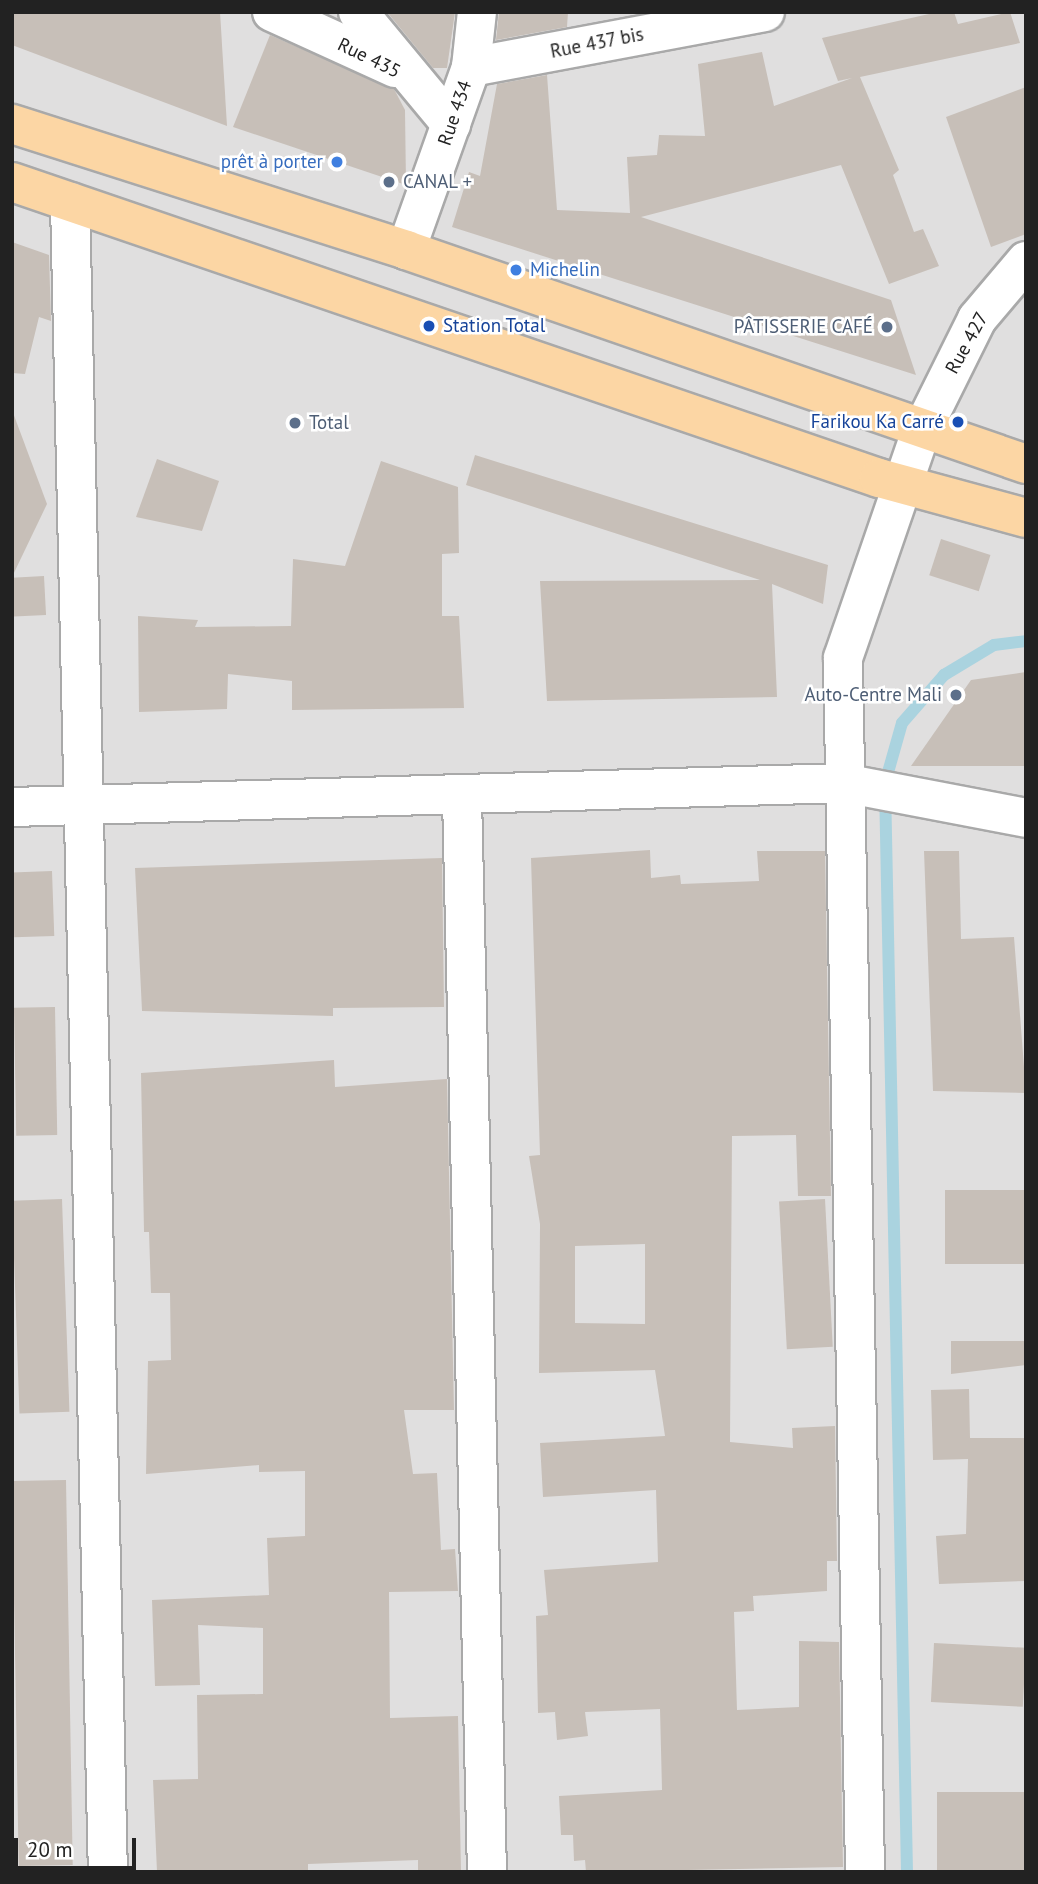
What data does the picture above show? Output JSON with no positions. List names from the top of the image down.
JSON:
{
  "streets": {
    "street": [
      "Rue 437 bis",
      "Rue 435",
      "Rue 434",
      "Rue 427"
    ]
  },
  "crossings": [
    ["Rue 437 bis", "Rue 434"],
    ["Rue 435", "Rue 434"]
  ],
  "places": [
    "prêt à porter",
    "CANAL +",
    "Michelin",
    "Station Total",
    "PÂTISSERIE CAFÉ",
    "Farikou Ka Carré",
    "Total",
    "Auto-Centre Mali"
  ],
  "scale_bar": "20 m"
}
